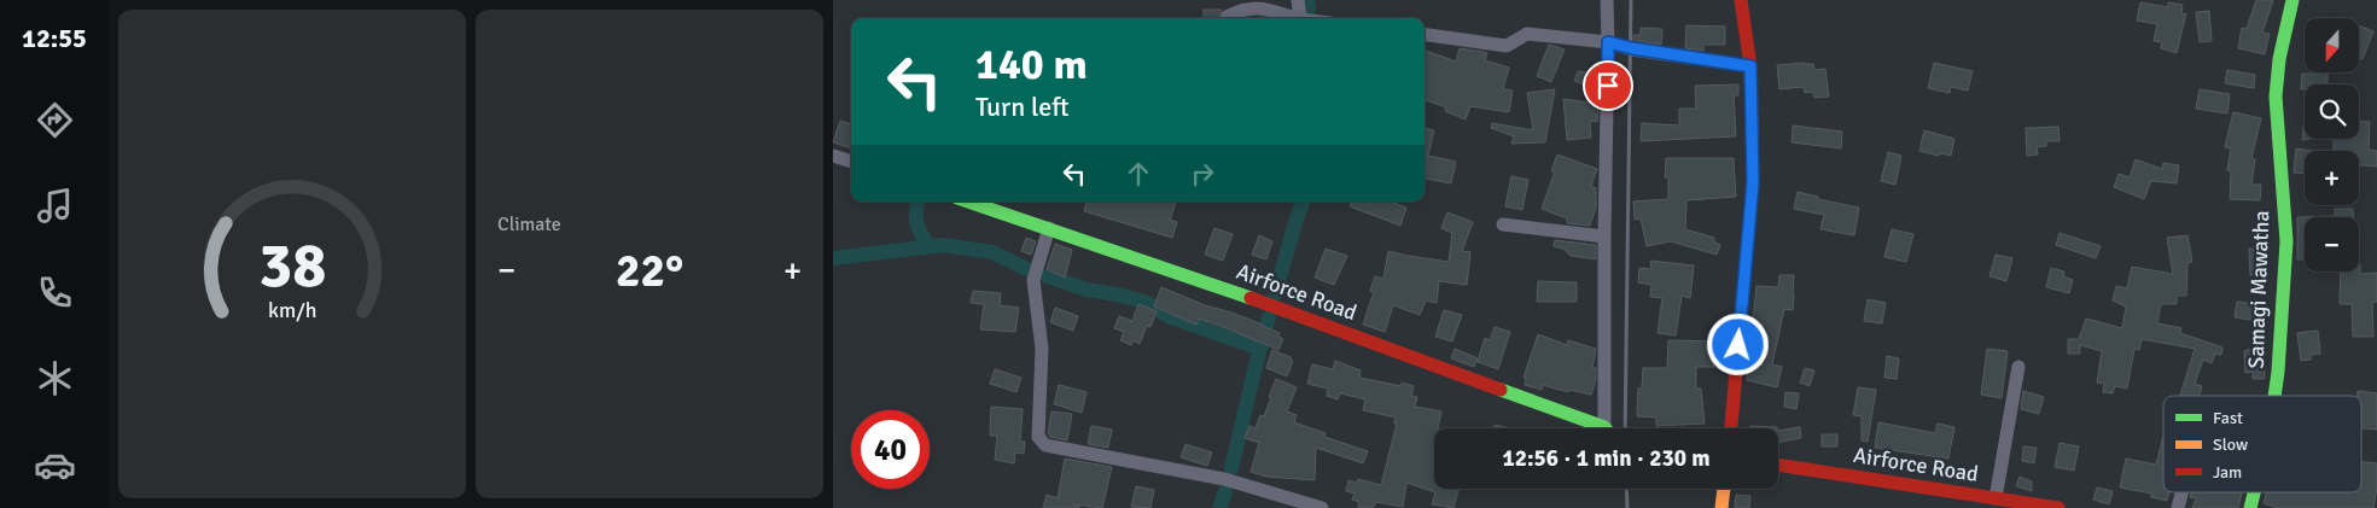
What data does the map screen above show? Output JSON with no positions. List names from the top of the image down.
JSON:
{
  "streets": {
    "street": ["Samagi Mawatha", "Airforce Road"]
  },
  "legend": ["Fast", "Slow", "Jam"],
  "north": "bottom",
  "page": {
    "tabs": "12:55",
    "tile": "Climate",
    "map_buttons": ["+", "−"],
    "turn": ["140 m", "Turn left"],
    "heat": ["−", "22°", "+"],
    "limit": "40",
    "trip": "12:56 · 1 min · 230 m",
    "gauge": ["38", "km/h"]
  }
}
